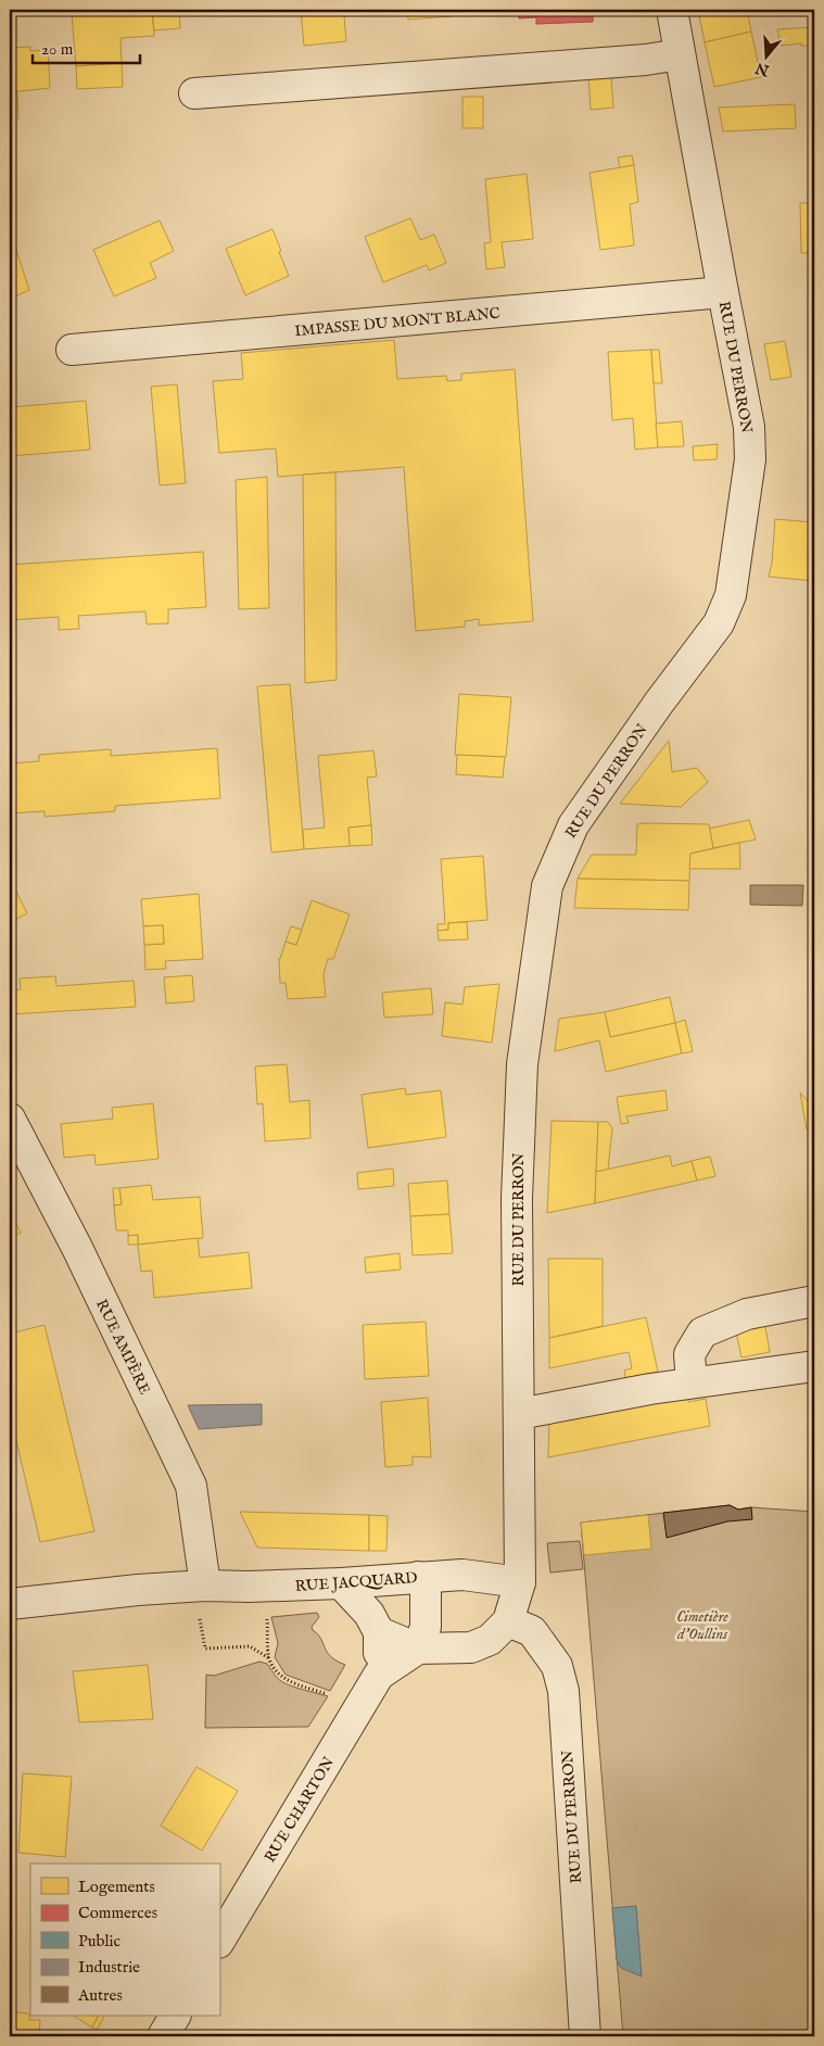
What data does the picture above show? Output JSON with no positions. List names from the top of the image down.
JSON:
{
  "streets": {
    "street": [
      "IMPASSE DU MONT BLANC",
      "RUE DU PERRON",
      "RUE AMPÈRE",
      "RUE JACQUARD",
      "RUE CHARTON"
    ]
  },
  "crossings": [
    ["IMPASSE DU MONT BLANC", "RUE DU PERRON"],
    ["RUE DU PERRON", "RUE JACQUARD"],
    ["RUE AMPÈRE", "RUE JACQUARD"]
  ],
  "parks": ["Cimetière d'Oullins"],
  "legend": [
    "Logements",
    "Commerces",
    "Public",
    "Industrie",
    "Autres"
  ],
  "scale_bar": "20 m",
  "north": "bottom"
}
